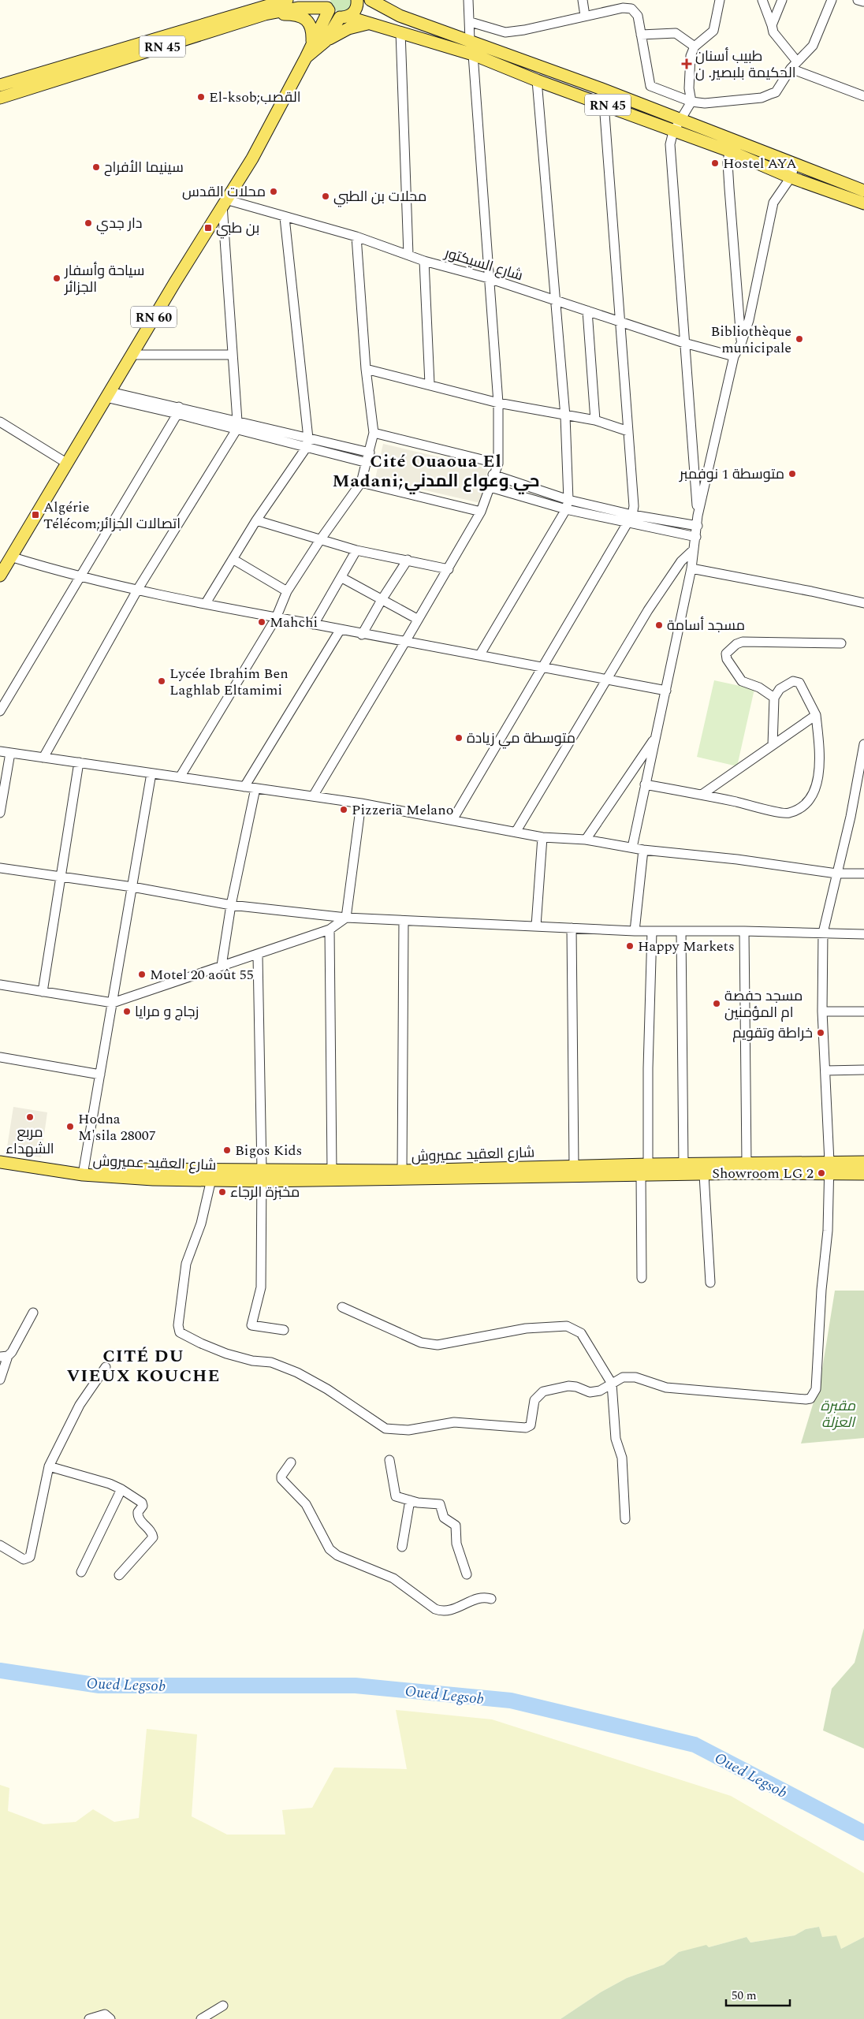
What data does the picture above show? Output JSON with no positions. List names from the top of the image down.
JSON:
{
  "streets": {
    "main road": ["RN 45", "RN 60", "شارع العقيد عميروش"],
    "street": ["شارع السيكتور"]
  },
  "crossings": [
    ["RN 45", "RN 60"],
    ["شارع السيكتور", "RN 60"]
  ],
  "districts": ["Cité Ouaoua El Madani;حي وعواع المدني", "CITÉ DU VIEUX KOUCHE"],
  "water": ["Oued Legsob"],
  "parks": ["مقبرة العزلة"],
  "places": {
    "health": ["طبيب أسنان الحكيمة بلبصير. ن"],
    "other": [
      "El-ksob;القصب",
      "Hostel AYA",
      "سينيما الأفراح",
      "محلات القدس",
      "محلات بن الطبي",
      "دار جدي",
      "سياحة وأسفار الجزائر",
      "Bibliothèque municipale",
      "متوسطة 1 نوفمبر",
      "Mahchi",
      "مسجد أسامة",
      "Lycée Ibrahim Ben Laghlab Eltamimi",
      "متوسطة مي زيادة",
      "Pizzeria Melano",
      "Happy Markets",
      "Motel 20 août 55",
      "مسجد حفصة ام المؤمنين",
      "زجاج و مرايا",
      "خراطة وتقويم",
      "مربع الشهداء",
      "Hodna M'sila 28007",
      "Bigos Kids",
      "Showroom LG 2",
      "مخبزة الرجاء"
    ],
    "transit": ["بن طبي", "Algérie Télécom;اتصالات الجزائر"]
  },
  "scale_bar": "50 m"
}
